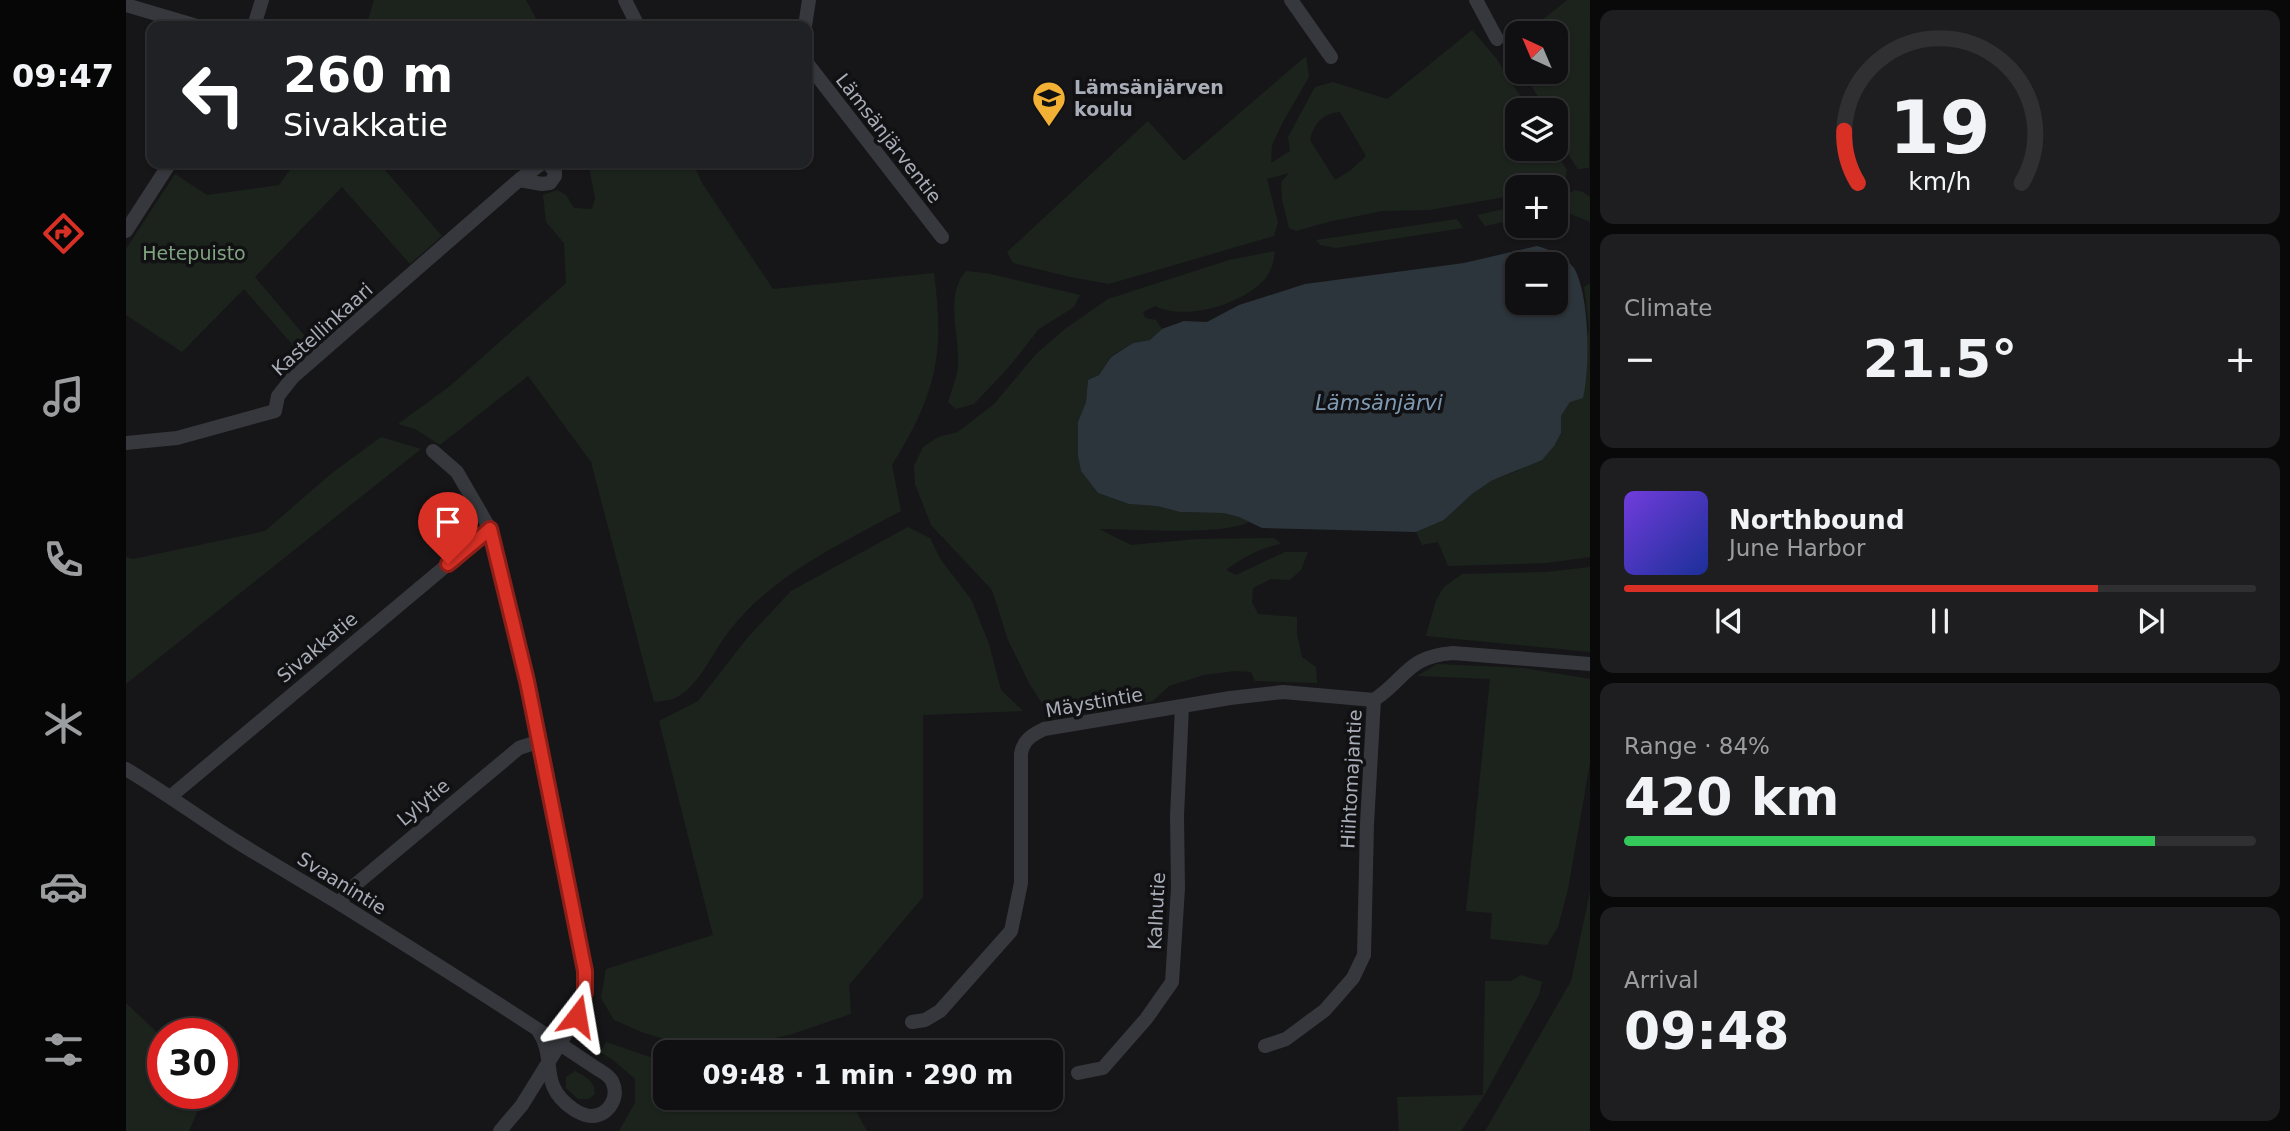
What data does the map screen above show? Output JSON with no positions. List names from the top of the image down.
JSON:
{
  "streets": {
    "street": [
      "Lämsänjärventie",
      "Kastellinkaari",
      "Sivakkatie",
      "Mäystintie",
      "Hiihtomajantie",
      "Lylytie",
      "Svaanintie",
      "Kalhutie"
    ]
  },
  "crossings": [
    ["Sivakkatie", "Svaanintie"],
    ["Mäystintie", "Hiihtomajantie"],
    ["Mäystintie", "Kalhutie"],
    ["Lylytie", "Svaanintie"]
  ],
  "water": ["Lämsänjärvi"],
  "parks": ["Hetepuisto"],
  "places": {
    "school or university": ["Lämsänjärven koulu"]
  },
  "north": "top left",
  "page": {
    "tabs": "09:47",
    "map_buttons": ["+", "−"],
    "turn": ["260 m", "Sivakkatie"],
    "tile": [
      "Climate",
      ["Range · 84%", "420 km"],
      ["Arrival", "09:48"]
    ],
    "heat": ["−", "21.5°", "+"],
    "song": ["Northbound", "June Harbor"],
    "limit": "30",
    "trip": "09:48 · 1 min · 290 m",
    "gauge": ["19", "km/h"]
  }
}
